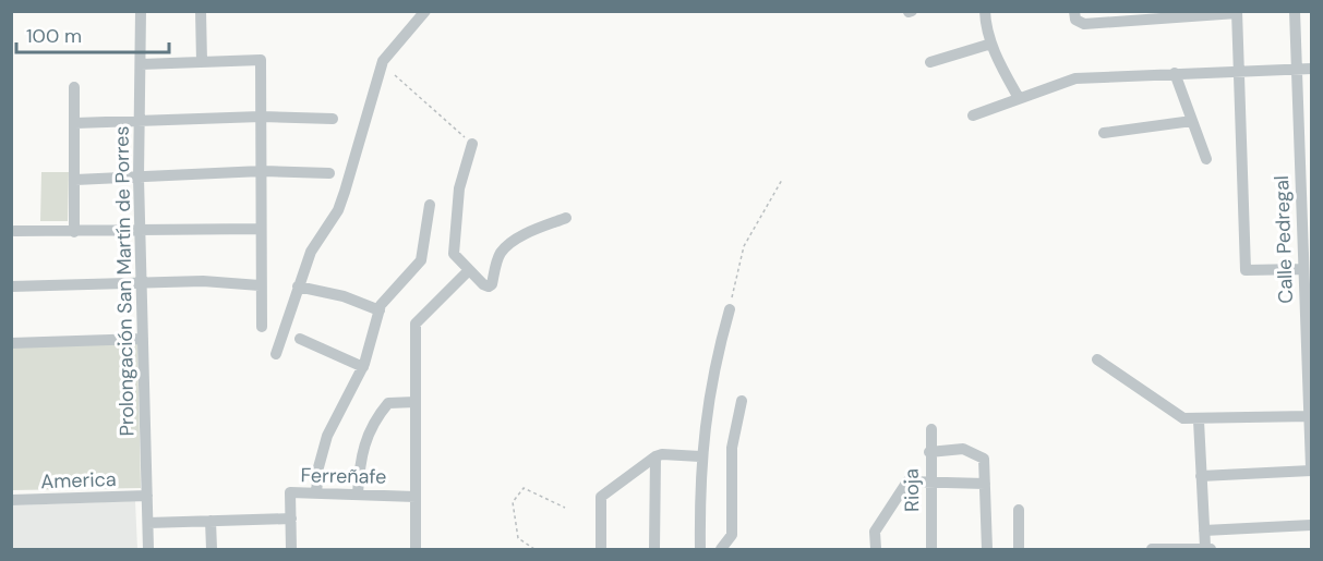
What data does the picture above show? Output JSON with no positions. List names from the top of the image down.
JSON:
{
  "streets": {
    "street": [
      "Calle Pedregal",
      "Prolongación San Martín de Porres",
      "Ferreñafe",
      "America",
      "Rioja"
    ]
  },
  "crossings": [
    ["Prolongación San Martín de Porres", "America"]
  ],
  "scale_bar": "100 m"
}
